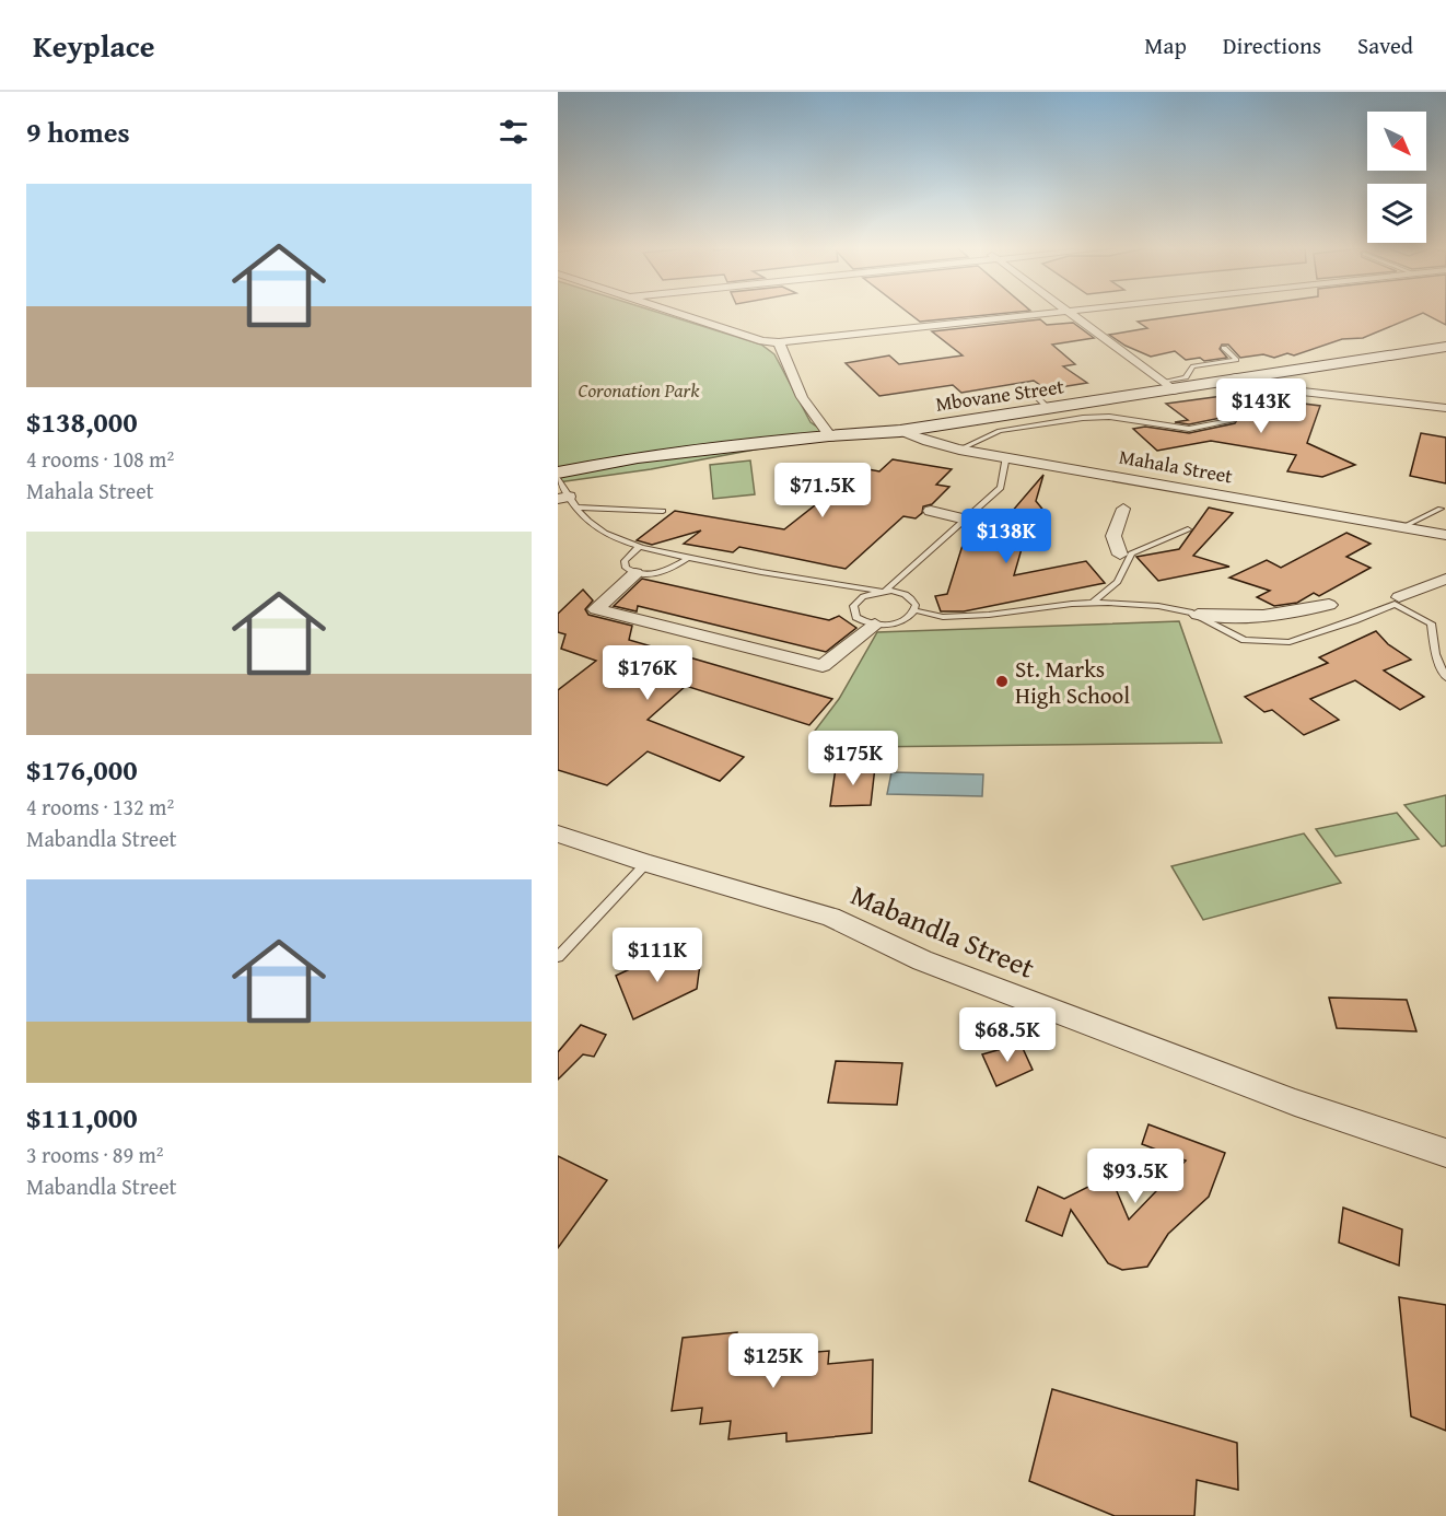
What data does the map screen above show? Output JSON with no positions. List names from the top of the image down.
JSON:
{
  "streets": {
    "street": ["Mbovane Street", "Mahala Street", "Mabandla Street"]
  },
  "crossings": [
    ["Mbovane Street", "Mahala Street"]
  ],
  "parks": ["Coronation Park"],
  "places": ["St. Marks High School"],
  "north": "bottom right",
  "page": {
    "header": "Keyplace",
    "nav": ["Map", "Directions", "Saved"],
    "heading": "9 homes",
    "list": [
      {
        "name": "$138,000",
        "note": "4 rooms · 108 m² · Mahala Street"
      },
      {
        "name": "$176,000",
        "note": "4 rooms · 132 m² · Mabandla Street"
      },
      {
        "name": "$111,000",
        "note": "3 rooms · 89 m² · Mabandla Street"
      }
    ],
    "price": [
      "$143K",
      "$71.5K",
      "$138K",
      "$176K",
      "$175K",
      "$111K",
      "$68.5K",
      "$93.5K",
      "$125K"
    ]
  }
}
